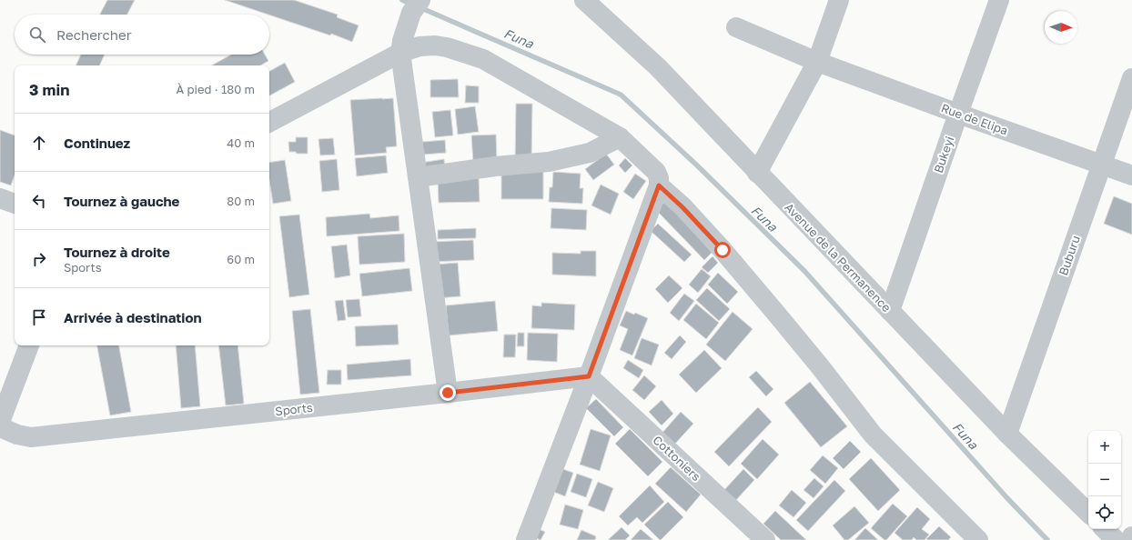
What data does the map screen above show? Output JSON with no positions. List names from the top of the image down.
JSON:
{
  "streets": {
    "street": [
      "Rue de Elipa",
      "Bukeyi",
      "Buburu",
      "Avenue de la Permanence",
      "Sports",
      "Cottoniers"
    ]
  },
  "crossings": [
    ["Rue de Elipa", "Bukeyi"],
    ["Rue de Elipa", "Buburu"],
    ["Bukeyi", "Avenue de la Permanence"],
    ["Buburu", "Avenue de la Permanence"],
    ["Sports", "Cottoniers"]
  ],
  "water": ["Funa"],
  "north": "right",
  "page": {
    "search": "Rechercher",
    "heading": ["3 min", "À pied · 180 m"],
    "list": [
      ["Continuez", "40 m"],
      ["Tournez à gauche", "80 m"],
      ["Tournez à droite", "Sports", "60 m"],
      "Arrivée à destination"
    ],
    "map_buttons": ["+", "−"]
  }
}
